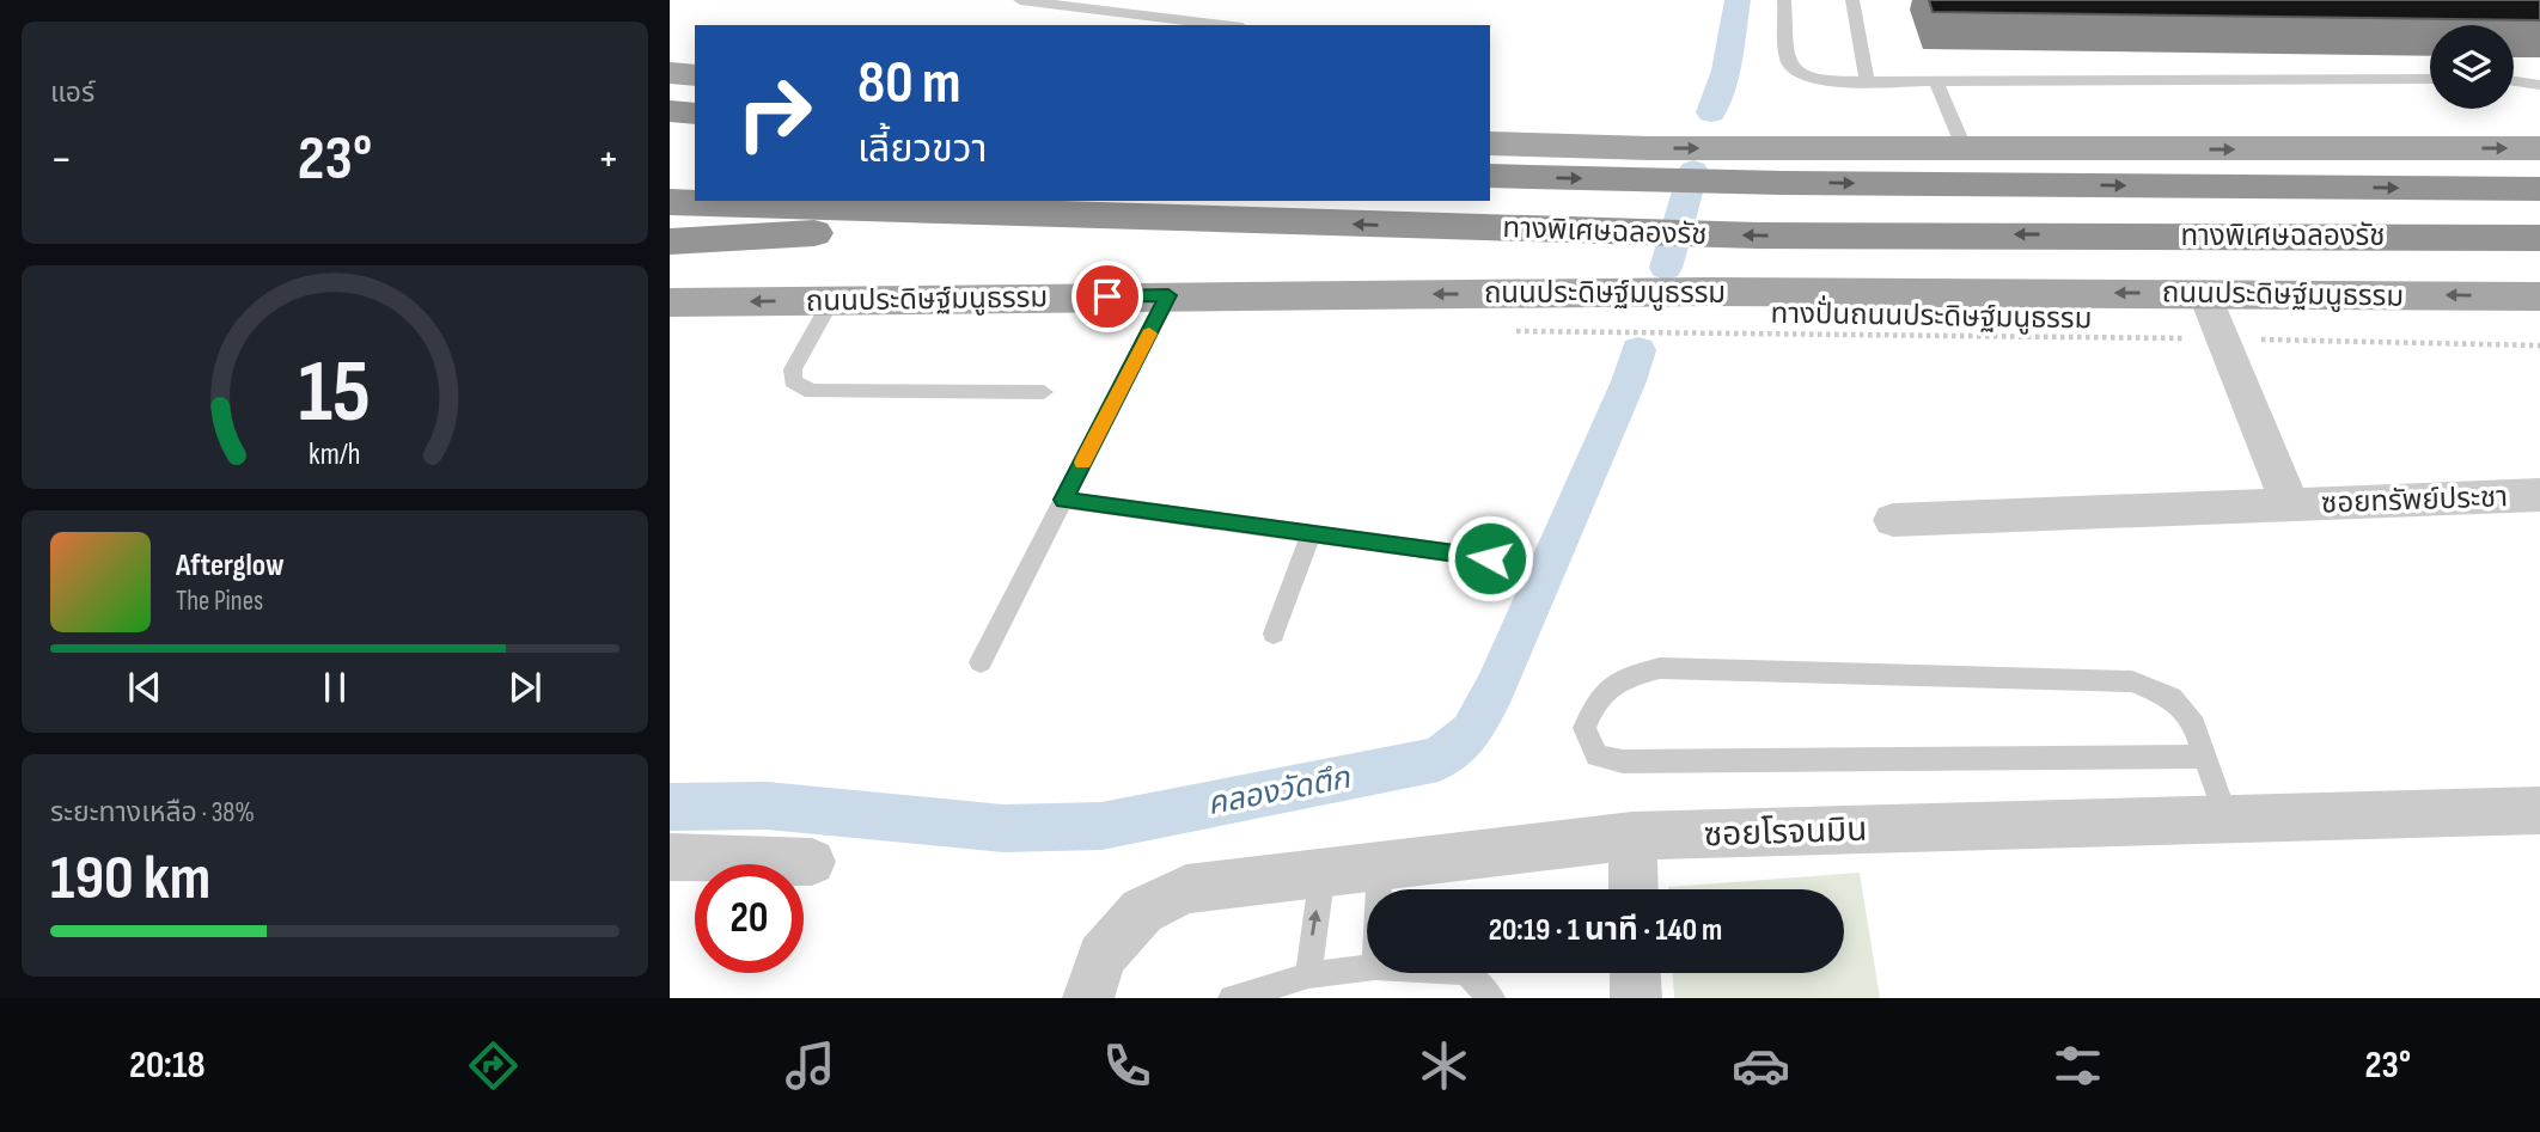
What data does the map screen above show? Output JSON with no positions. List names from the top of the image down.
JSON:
{
  "streets": {
    "highway": ["ทางพิเศษฉลองรัช"],
    "main road": ["ถนนประดิษฐ์มนูธรรม"],
    "street": ["ซอยทรัพย์ประชา", "ซอยโรจนมิน"],
    "path": ["ทางปั่นถนนประดิษฐ์มนูธรรม"]
  },
  "water": ["คลองวัดตึก"],
  "page": {
    "tile": [
      "แอร์",
      ["ระยะทางเหลือ · 38%", "190 km"]
    ],
    "turn": ["80 m", "เลี้ยวขวา"],
    "heat": ["−", "23°", "+"],
    "song": ["Afterglow", "The Pines"],
    "limit": "20",
    "trip": "20:19 · 1 นาที · 140 m",
    "tabs": ["20:18", "23°"],
    "gauge": ["15", "km/h"]
  }
}
